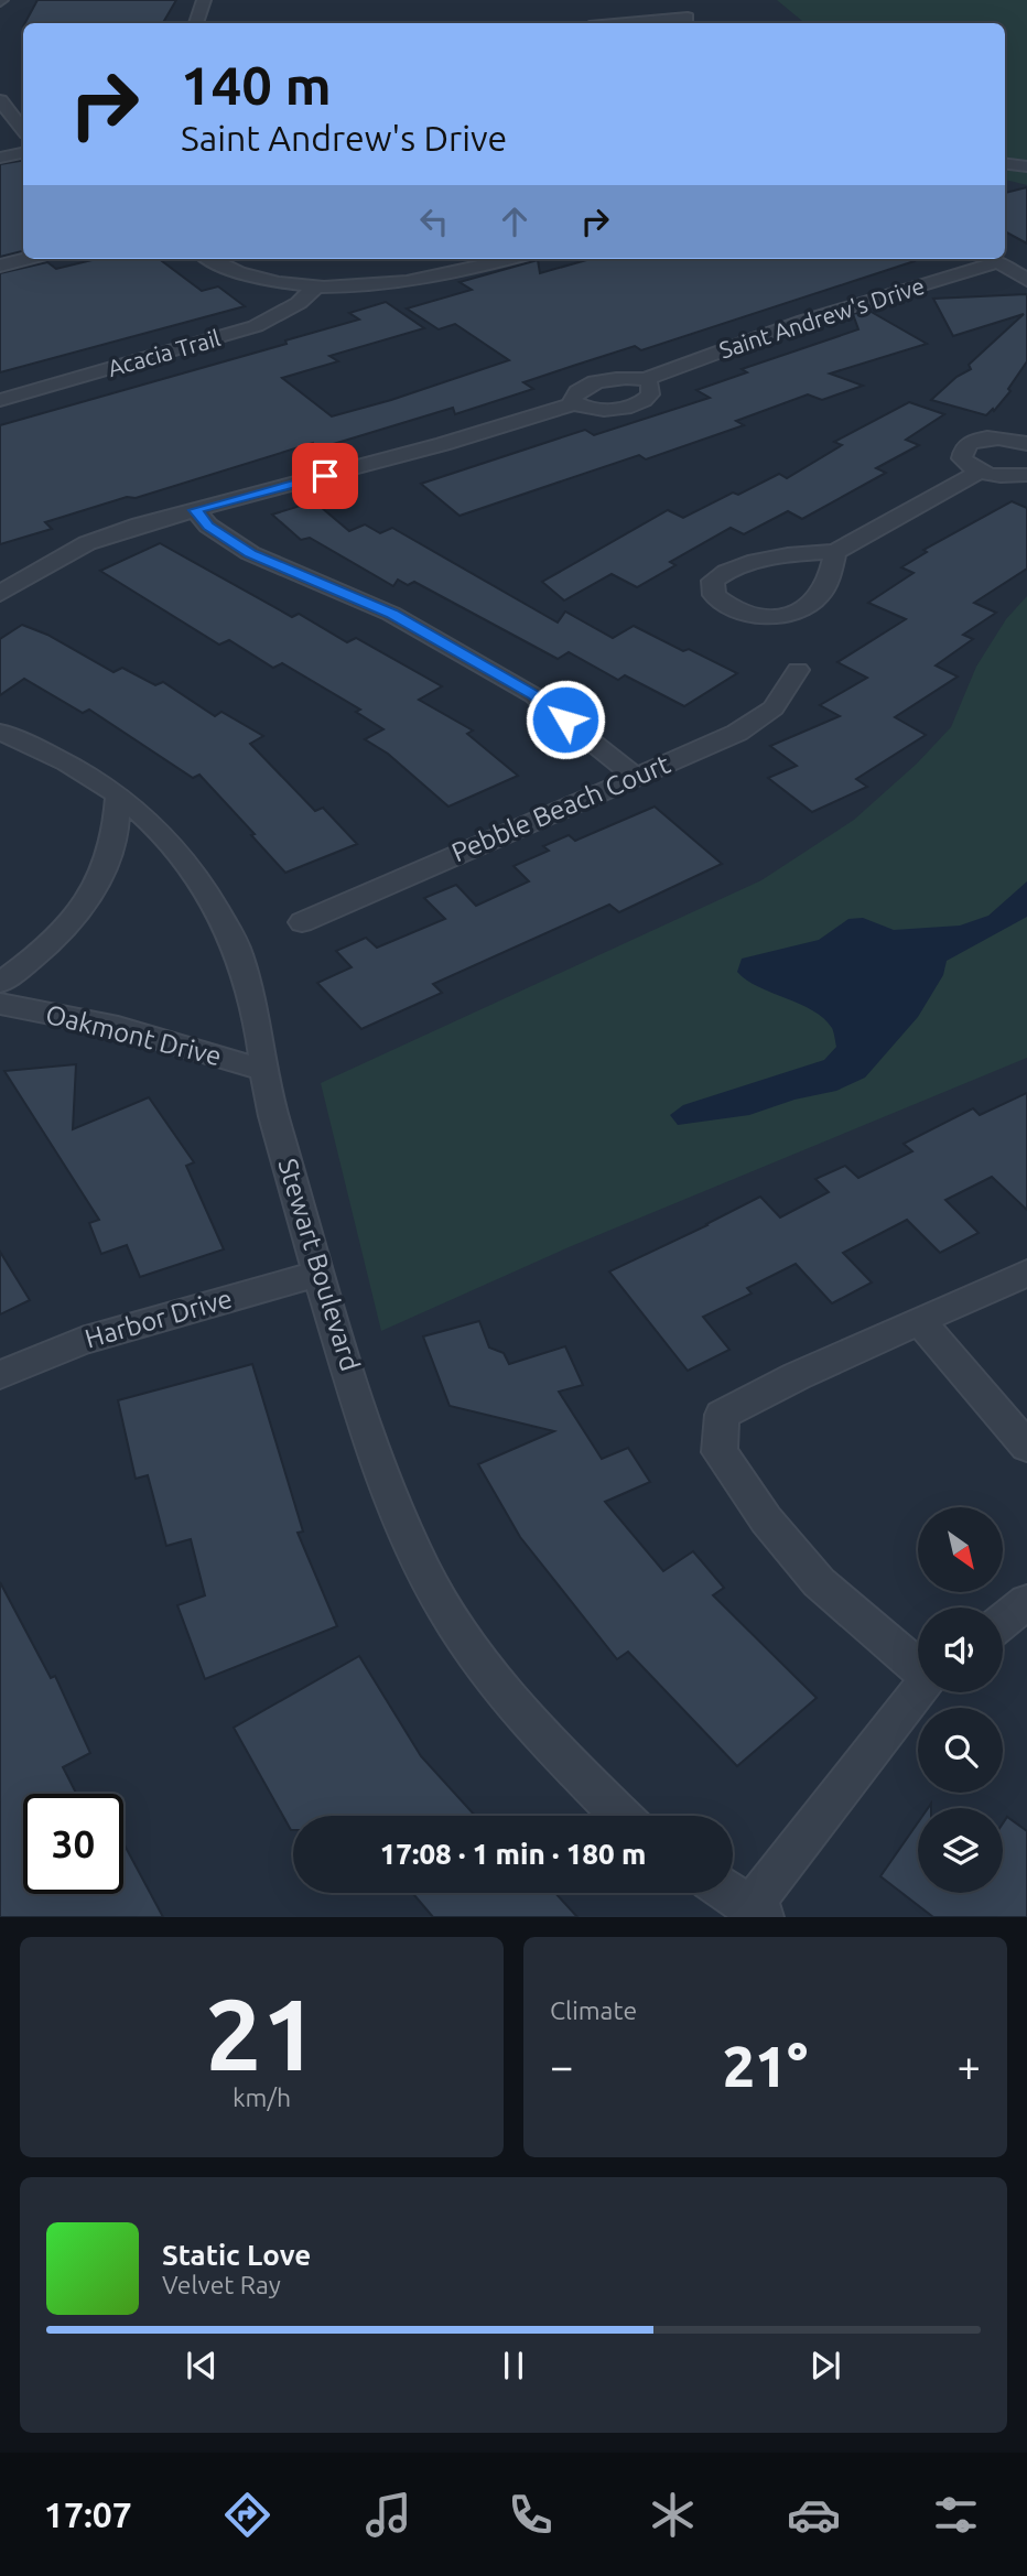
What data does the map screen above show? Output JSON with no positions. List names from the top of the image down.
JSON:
{
  "streets": {
    "street": [
      "Saint Andrew's Drive",
      "Acacia Trail",
      "Pebble Beach Court",
      "Oakmont Drive",
      "Stewart Boulevard",
      "Harbor Drive"
    ]
  },
  "crossings": [
    ["Oakmont Drive", "Stewart Boulevard"],
    ["Stewart Boulevard", "Harbor Drive"]
  ],
  "north": "bottom right",
  "page": {
    "turn": ["140 m", "Saint Andrew's Drive"],
    "limit": "30",
    "trip": "17:08 · 1 min · 180 m",
    "tile": [
      ["21", "km/h"],
      "Climate"
    ],
    "heat": ["−", "21°", "+"],
    "song": ["Static Love", "Velvet Ray"],
    "tabs": "17:07"
  }
}
